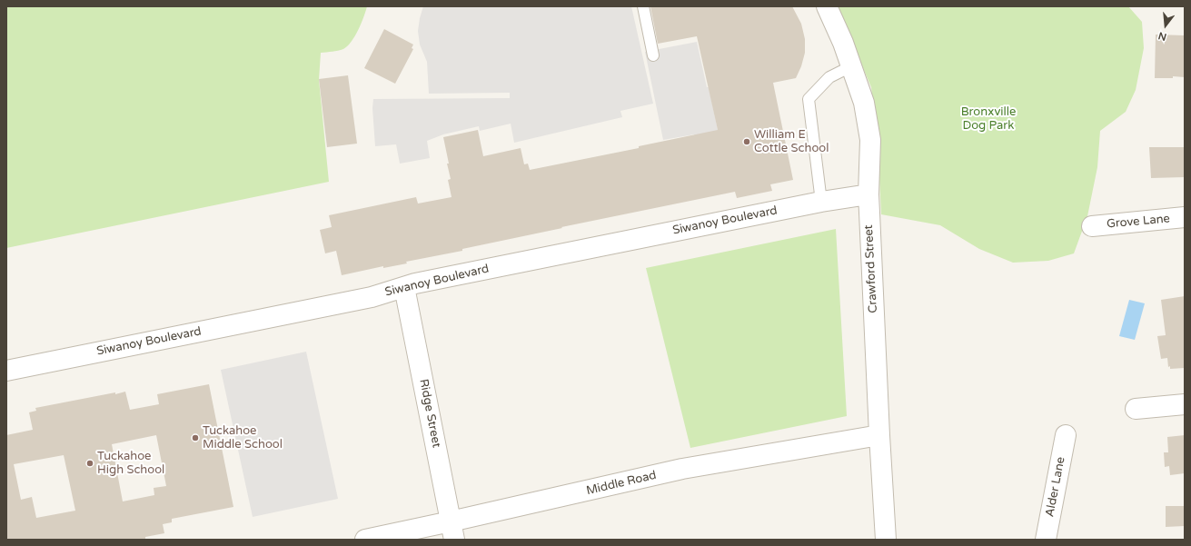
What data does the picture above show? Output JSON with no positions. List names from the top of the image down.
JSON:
{
  "streets": {
    "street": [
      "Siwanoy Boulevard",
      "Grove Lane",
      "Crawford Street",
      "Ridge Street",
      "Middle Road",
      "Alder Lane"
    ]
  },
  "crossings": [
    ["Siwanoy Boulevard", "Crawford Street"],
    ["Siwanoy Boulevard", "Ridge Street"],
    ["Crawford Street", "Middle Road"],
    ["Ridge Street", "Middle Road"]
  ],
  "parks": ["Bronxville Dog Park"],
  "places": ["William E Cottle School", "Tuckahoe Middle School", "Tuckahoe High School"],
  "north": "bottom"
}
